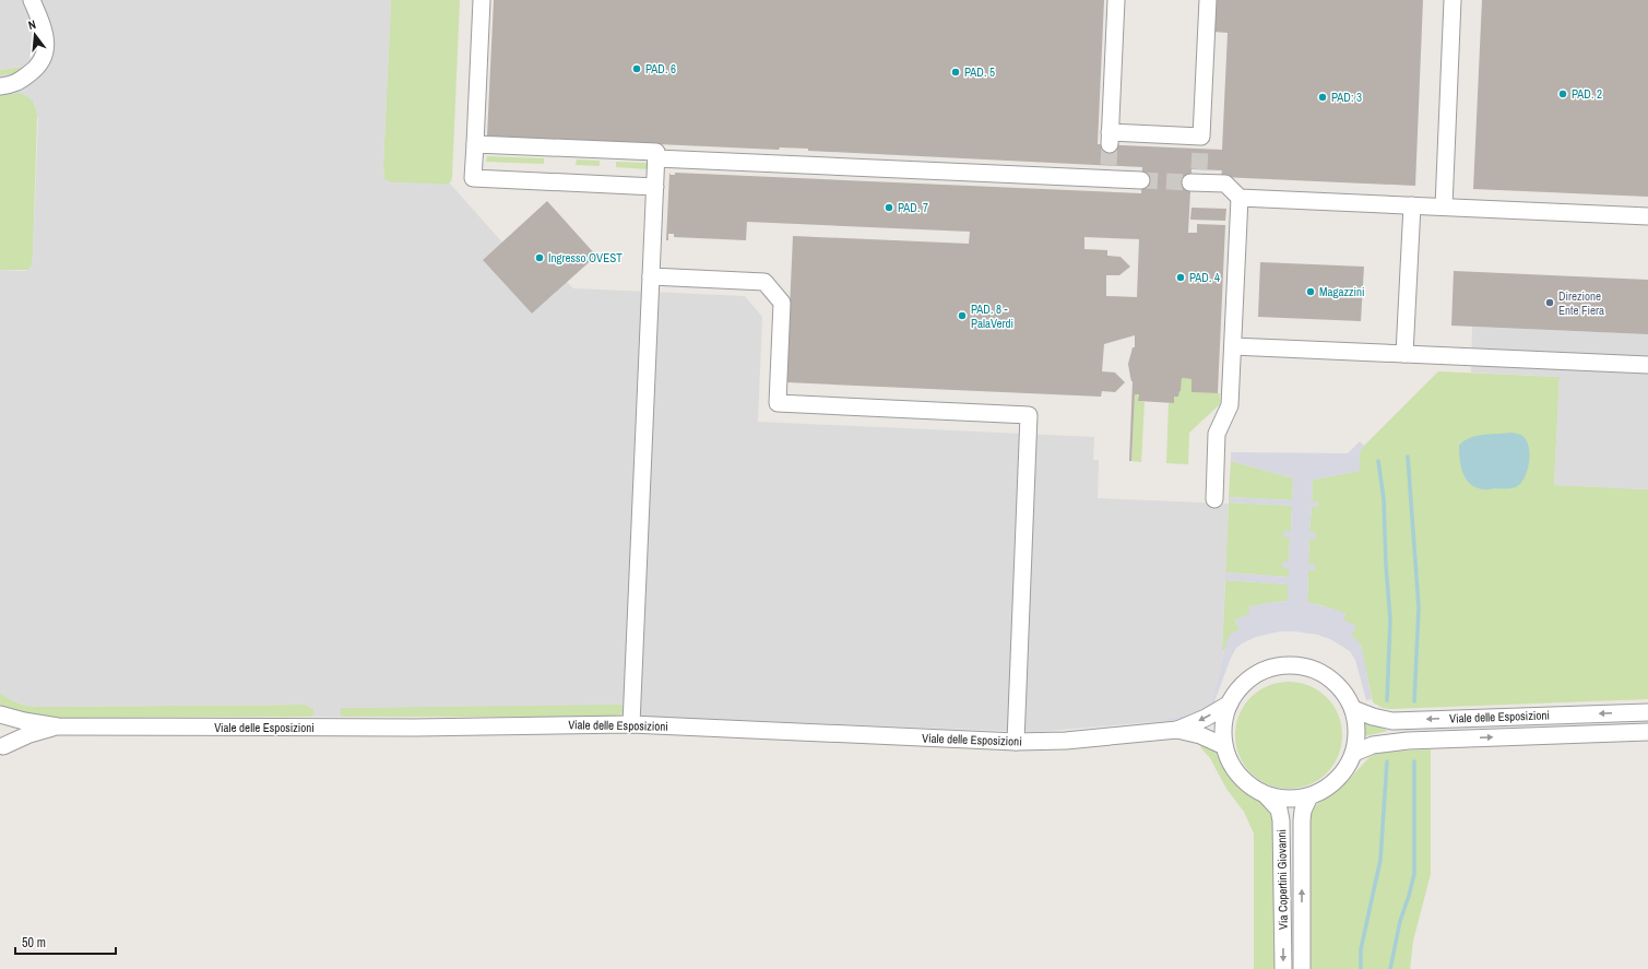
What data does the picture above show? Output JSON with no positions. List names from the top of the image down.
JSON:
{
  "streets": {
    "street": ["Viale delle Esposizioni", "Via Copertini Giovanni"]
  },
  "crossings": [
    ["Viale delle Esposizioni", "Via Copertini Giovanni"]
  ],
  "places": [
    "PAD. 6",
    "PAD. 5",
    "PAD. 2",
    "PAD: 3",
    "PAD. 7",
    "Ingresso OVEST",
    "PAD. 4",
    "Magazzini",
    "Direzione Ente Fiera",
    "PAD. 8 - PalaVerdi"
  ],
  "scale_bar": "50 m",
  "north": "top"
}
